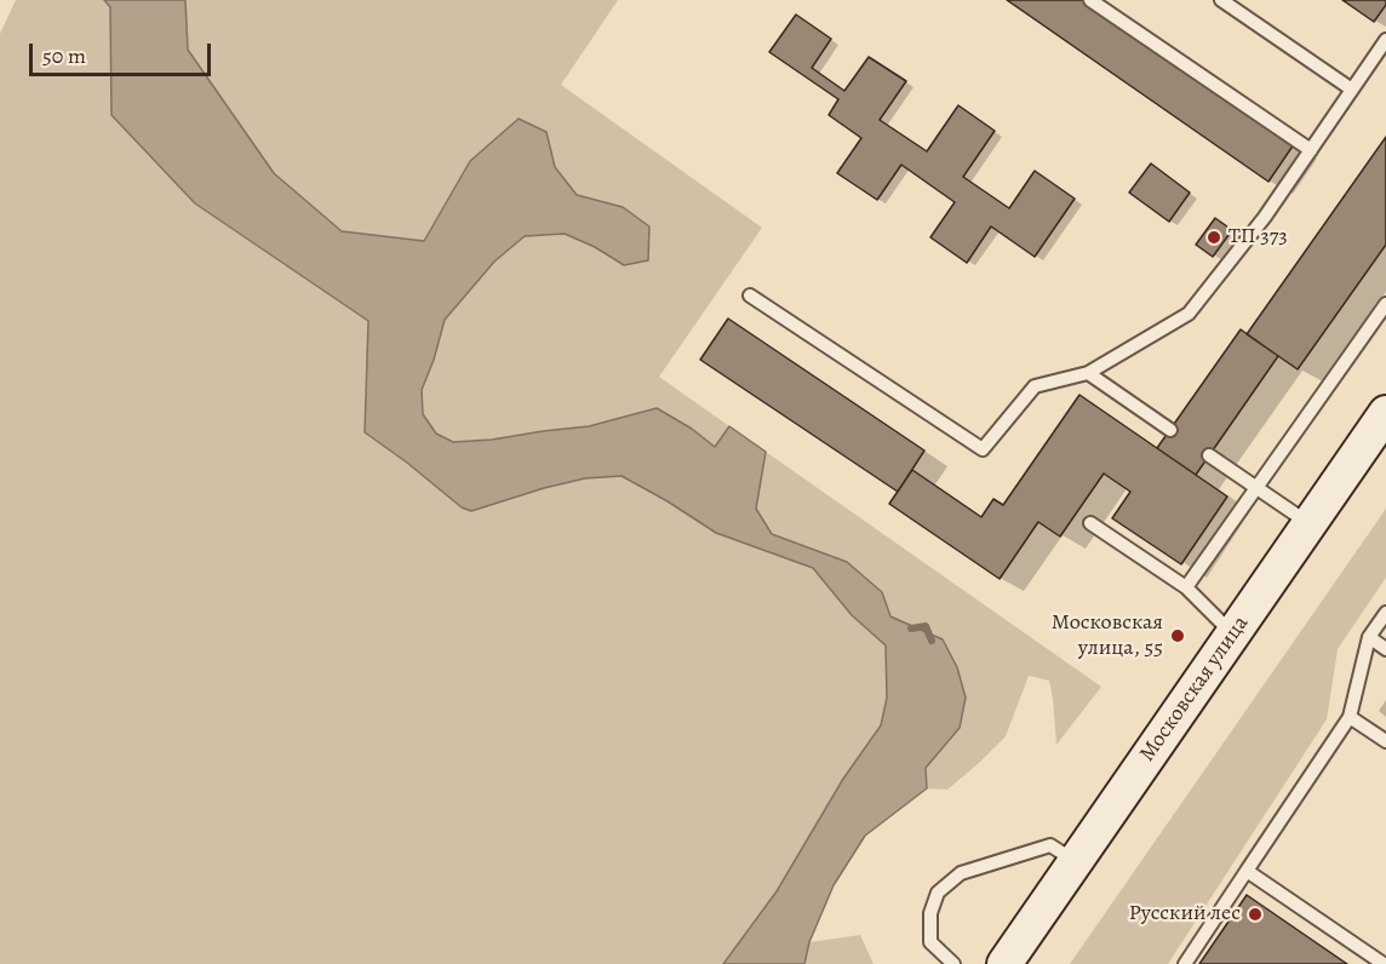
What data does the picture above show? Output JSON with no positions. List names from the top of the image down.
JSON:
{
  "streets": {
    "main road": ["Московская улица"]
  },
  "places": ["ТП 373", "Московская улица, 55", "Русский лес"],
  "scale_bar": "50 m"
}
